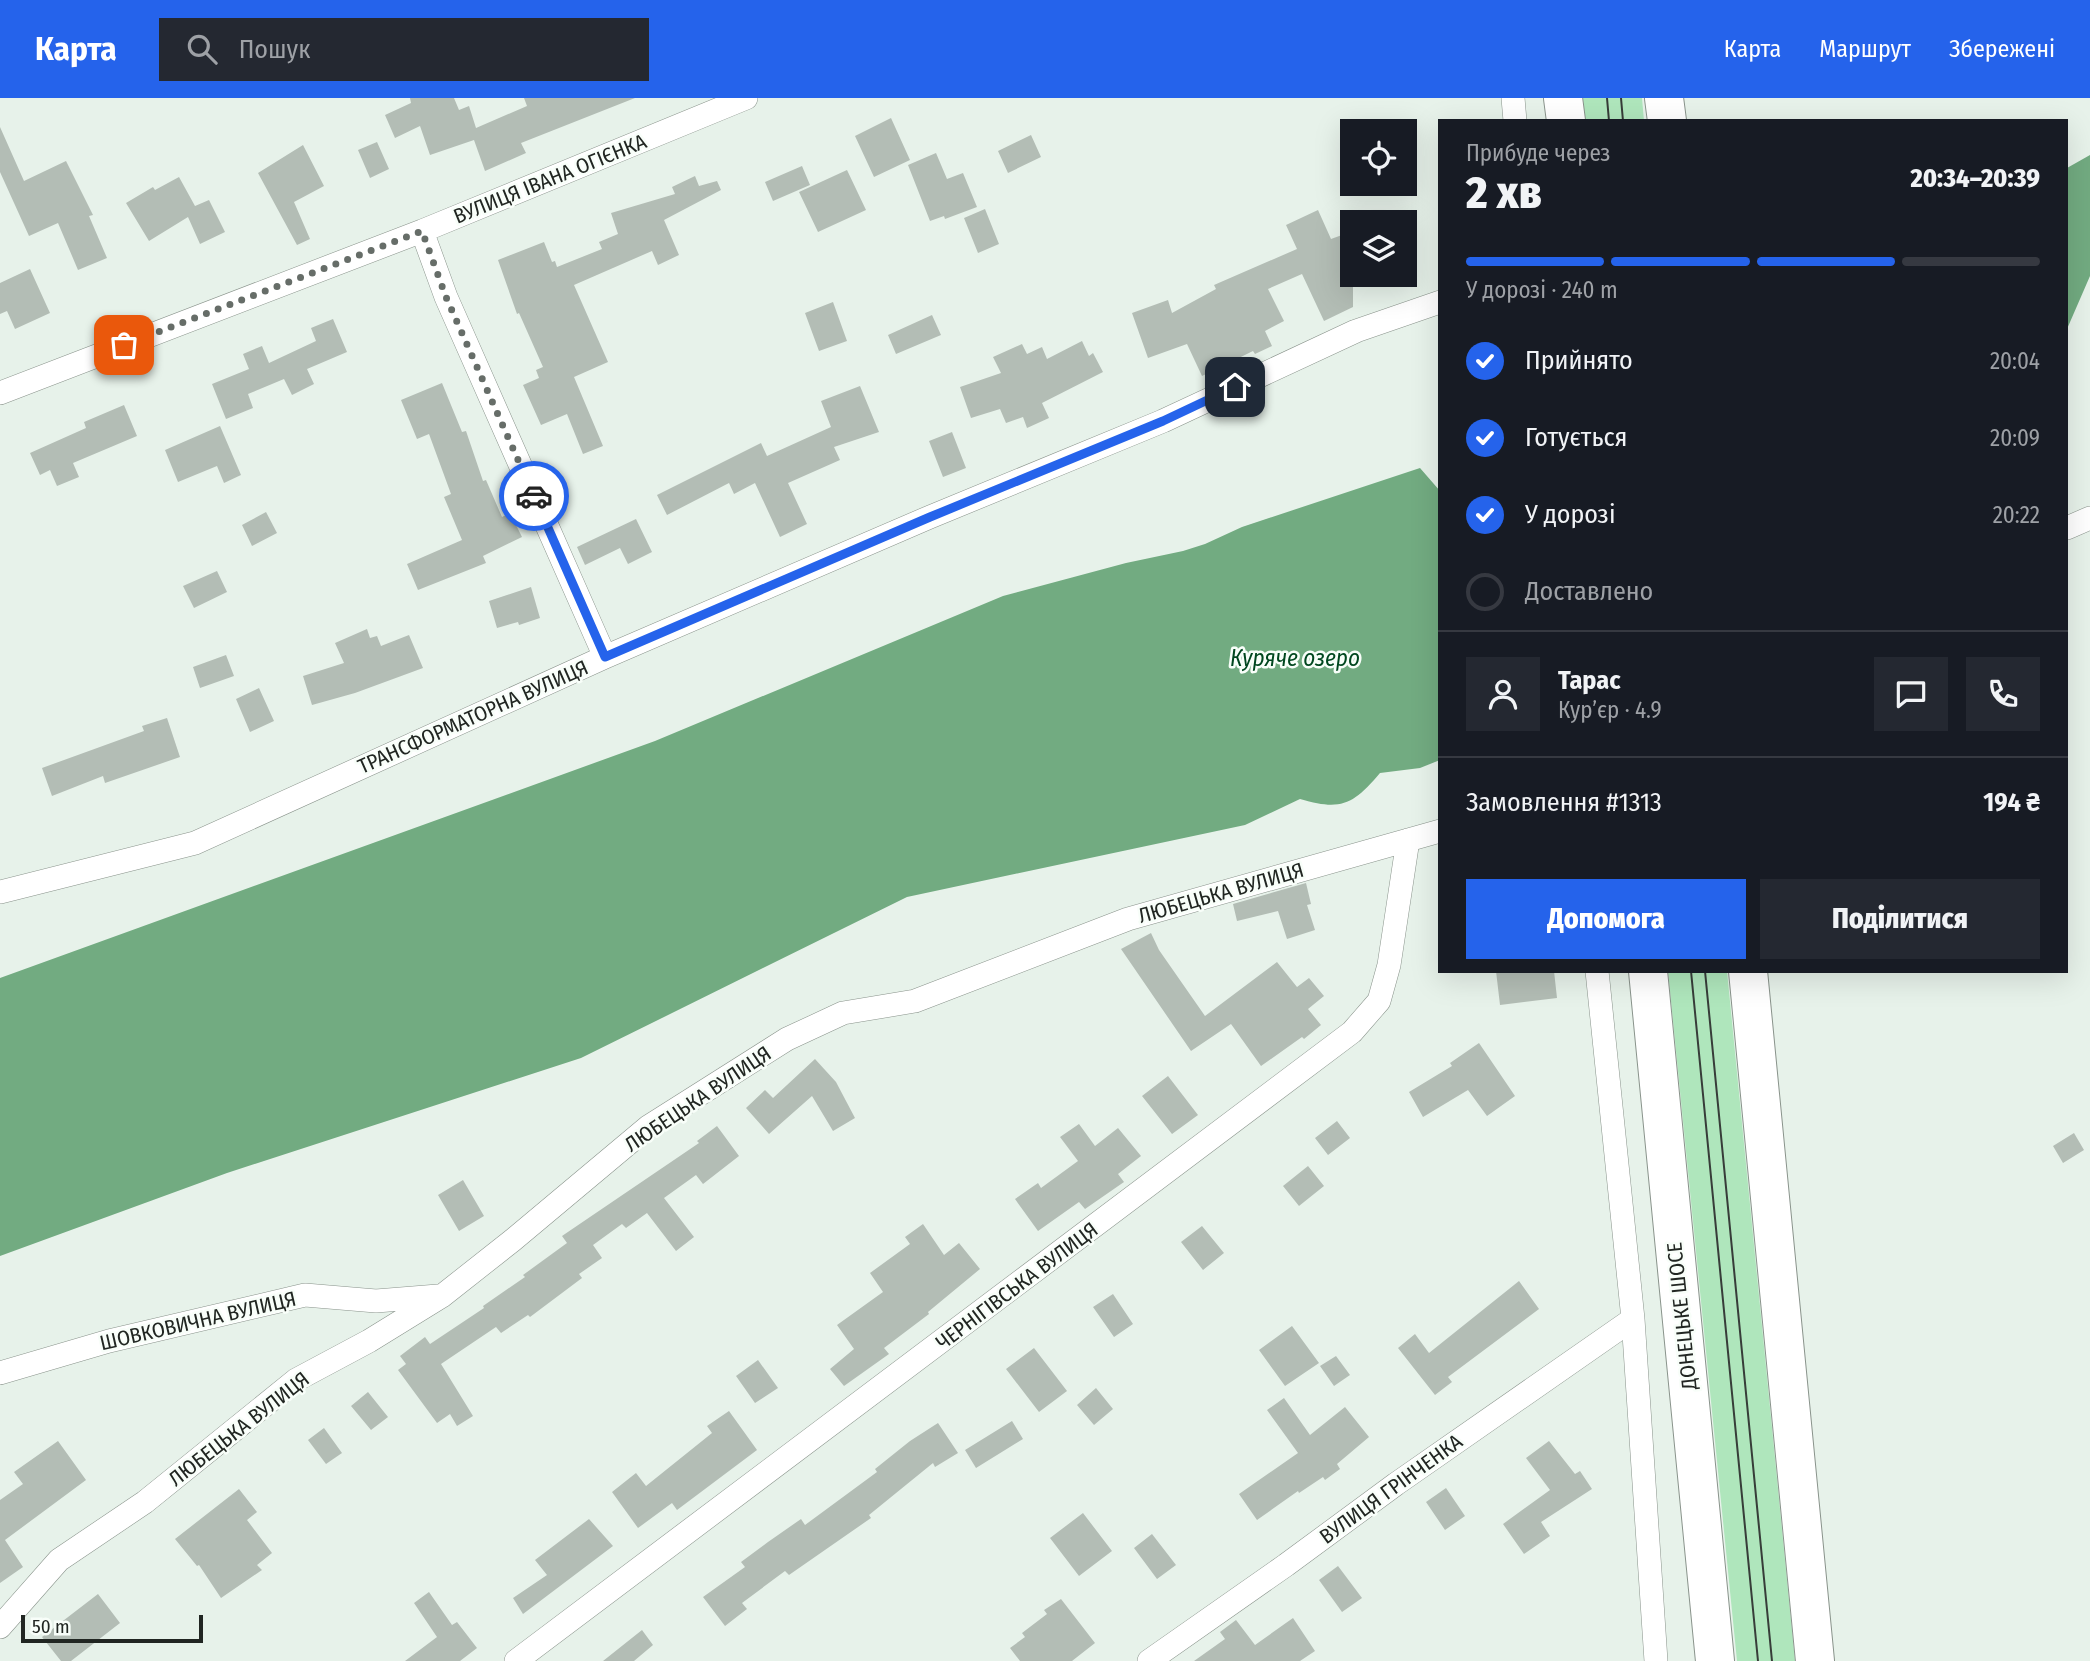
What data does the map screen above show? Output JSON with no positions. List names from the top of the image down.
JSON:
{
  "streets": {
    "highway": ["ДОНЕЦЬКЕ ШОСЕ"],
    "street": [
      "ВУЛИЦЯ ІВАНА ОГІЄНКА",
      "ТРАНСФОРМАТОРНА ВУЛИЦЯ",
      "ЛЮБЕЦЬКА ВУЛИЦЯ",
      "ЧЕРНІГІВСЬКА ВУЛИЦЯ",
      "ШОВКОВИЧНА ВУЛИЦЯ",
      "ВУЛИЦЯ ГРІНЧЕНКА"
    ]
  },
  "crossings": [
    ["ЛЮБЕЦЬКА ВУЛИЦЯ", "ЧЕРНІГІВСЬКА ВУЛИЦЯ"],
    ["ЛЮБЕЦЬКА ВУЛИЦЯ", "ШОВКОВИЧНА ВУЛИЦЯ"]
  ],
  "water": ["Куряче озеро"],
  "scale_bar": "50 m",
  "page": {
    "header": "Карта",
    "search": "Пошук",
    "nav": ["Карта", "Маршрут", "Збережені"],
    "heading": ["2 хв", "Прибуде через", "20:34–20:39"],
    "panel": [
      "Тарас",
      "Кур’єр · 4.9",
      "Замовлення #1313",
      "194 ₴"
    ],
    "bar": "У дорозі · 240 m",
    "list": [
      ["Прийнято", "20:04"],
      ["Готується", "20:09"],
      ["У дорозі", "20:22"],
      "Доставлено"
    ],
    "buttons": ["Допомога", "Поділитися"],
    "scale": "50 m"
  }
}
